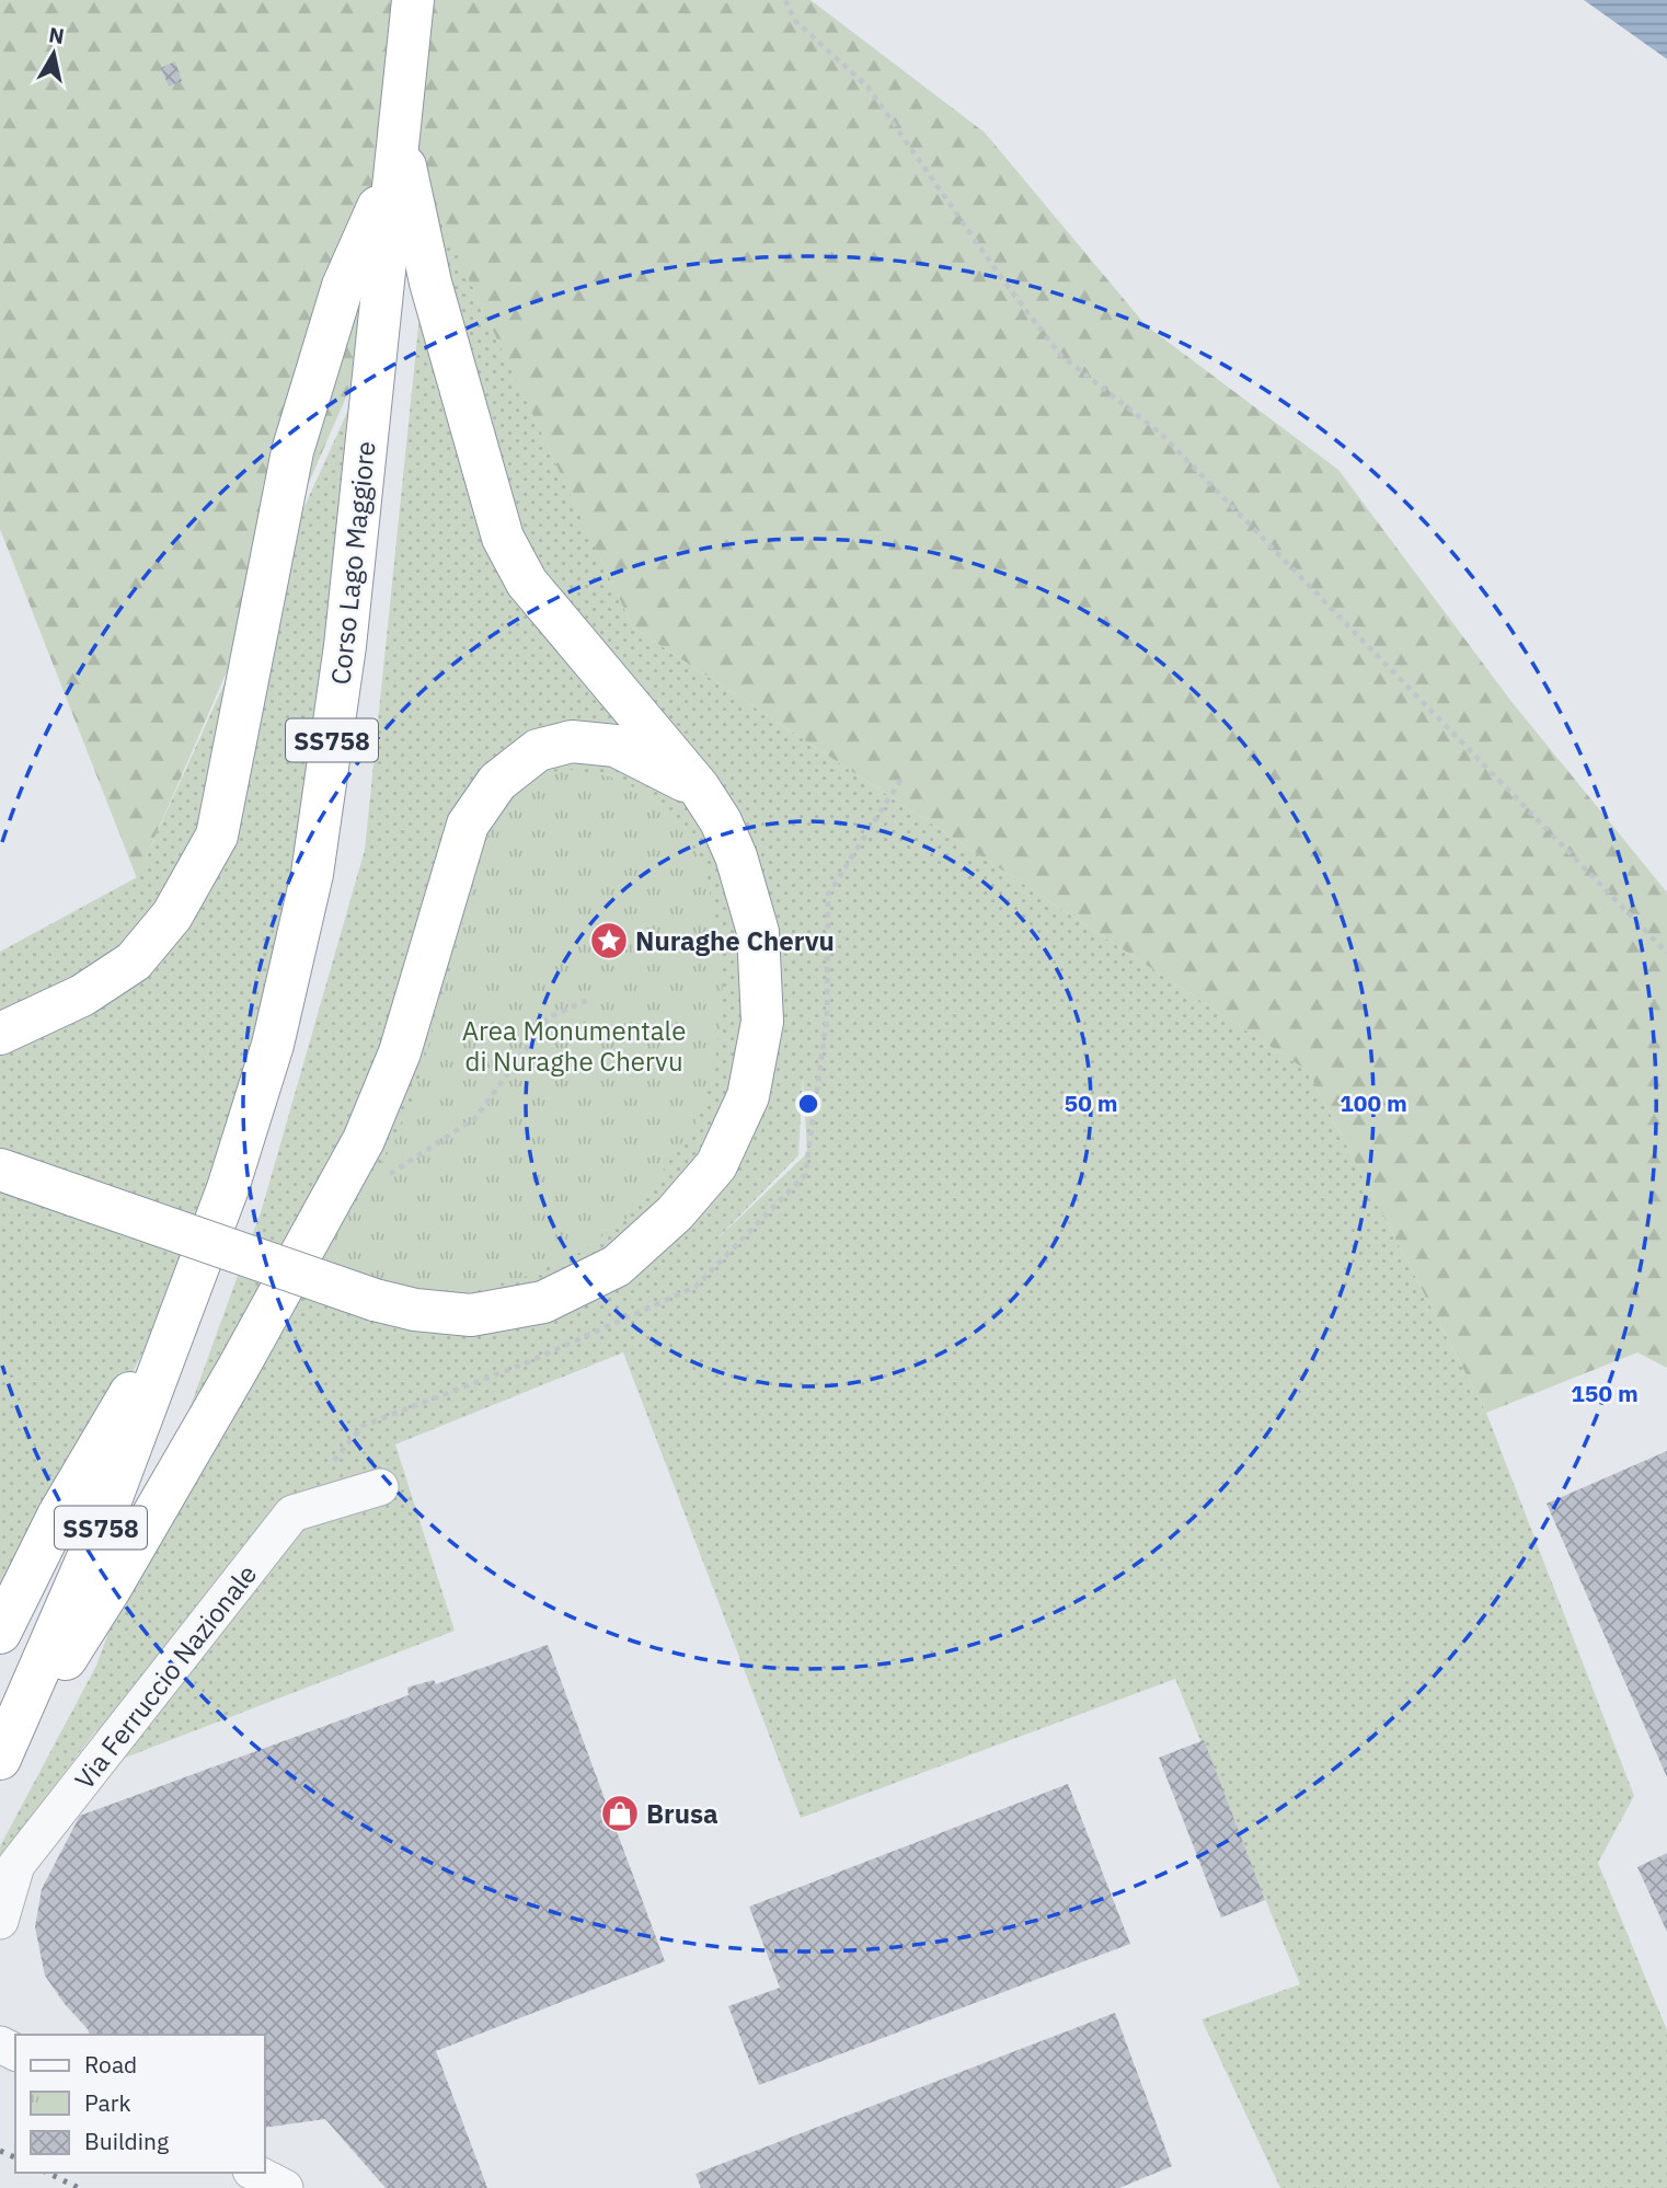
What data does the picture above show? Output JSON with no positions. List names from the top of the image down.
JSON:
{
  "streets": {
    "highway": ["Corso Lago Maggiore", "SS758"],
    "street": ["Via Ferruccio Nazionale"]
  },
  "parks": ["Area Monumentale di Nuraghe Chervu"],
  "places": {
    "place": ["Nuraghe Chervu"],
    "shop": ["Brusa"]
  },
  "legend": ["Road", "Park", "Building"],
  "north": "top",
  "rings": ["50 m", "100 m", "150 m"]
}
